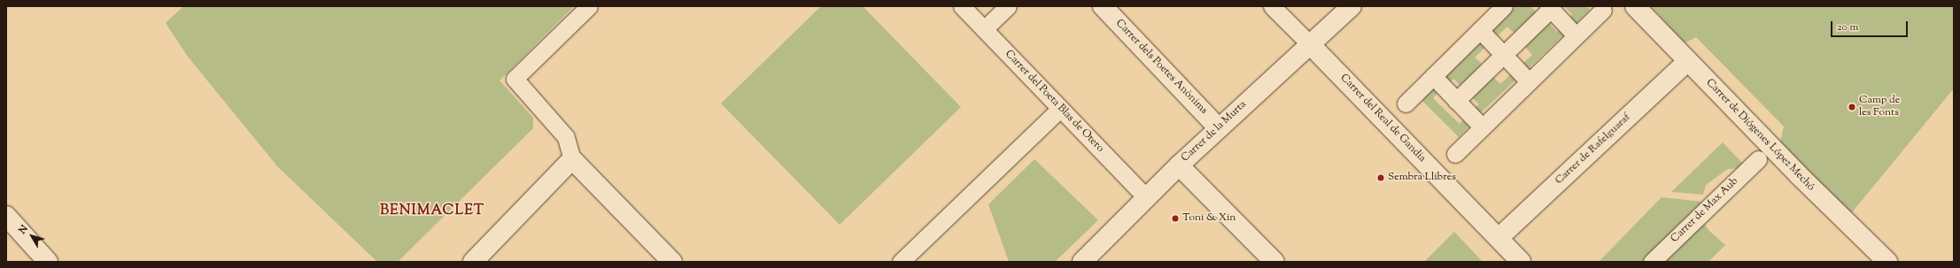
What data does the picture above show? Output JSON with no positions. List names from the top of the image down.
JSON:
{
  "streets": {
    "street": [
      "Carrer dels Poetes Anònims",
      "Carrer del Poeta Blas de Otero",
      "Carrer del Real de Gandia",
      "Carrer de la Murta",
      "Carrer de Diógenes López Mechó",
      "Carrer de Rafelguaraf",
      "Carrer de Max Aub"
    ]
  },
  "crossings": [
    ["Carrer dels Poetes Anònims", "Carrer de la Murta"],
    ["Carrer del Poeta Blas de Otero", "Carrer de la Murta"],
    ["Carrer del Real de Gandia", "Carrer de la Murta"],
    ["Carrer del Real de Gandia", "Carrer de Rafelguaraf"],
    ["Carrer de Diógenes López Mechó", "Carrer de Rafelguaraf"]
  ],
  "districts": ["BENIMACLET"],
  "places": ["Camp de les Fonts", "Sembra Llibres", "Toni & Xin"],
  "scale_bar": "20 m",
  "north": "top left"
}
